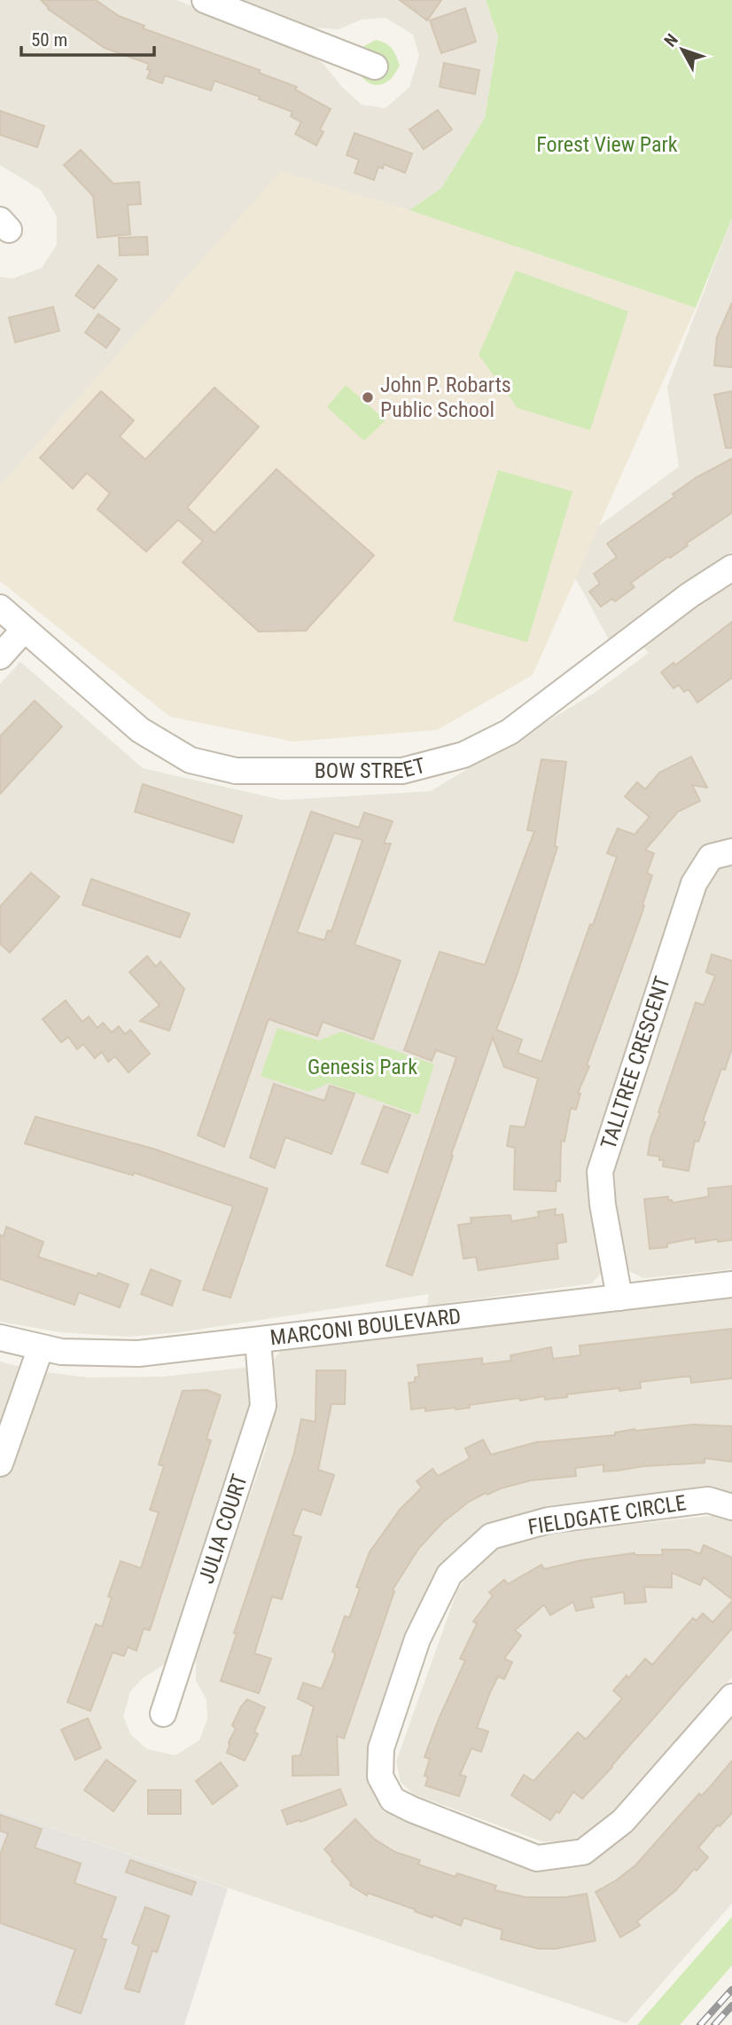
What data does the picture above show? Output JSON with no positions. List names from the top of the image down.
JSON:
{
  "streets": {
    "street": [
      "BOW STREET",
      "TALLTREE CRESCENT",
      "MARCONI BOULEVARD",
      "FIELDGATE CIRCLE",
      "JULIA COURT"
    ]
  },
  "crossings": [
    ["TALLTREE CRESCENT", "MARCONI BOULEVARD"],
    ["MARCONI BOULEVARD", "JULIA COURT"]
  ],
  "parks": ["Forest View Park", "Genesis Park"],
  "places": ["John P. Robarts Public School"],
  "scale_bar": "50 m",
  "north": "top left"
}
